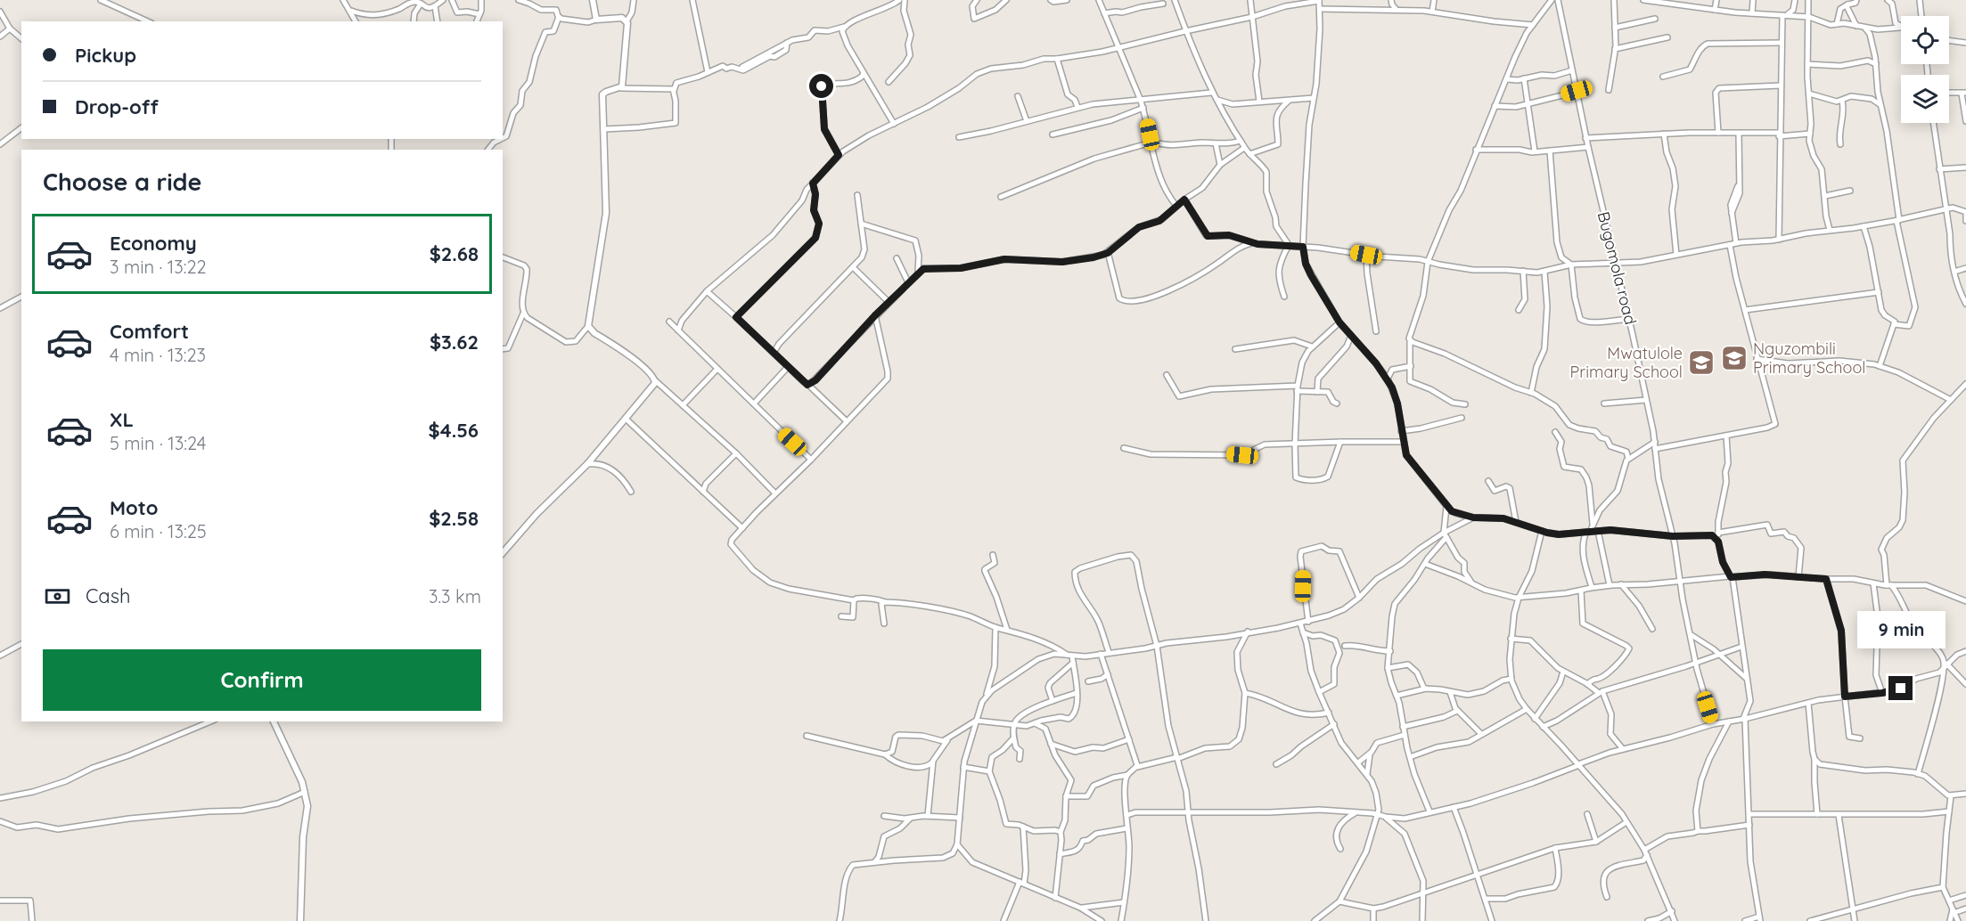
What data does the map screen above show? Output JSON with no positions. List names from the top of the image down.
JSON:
{
  "streets": {
    "street": ["Bugomola road"]
  },
  "places": {
    "school or university": ["Nguzombili Primary School", "Mwatulole Primary School"]
  },
  "page": {
    "banner": ["Pickup", "Drop-off"],
    "heading": "Choose a ride",
    "list": [
      {
        "name": "Economy",
        "note": "3 min · 13:22",
        "value": "$2.68"
      },
      {
        "name": "Comfort",
        "note": "4 min · 13:23",
        "value": "$3.62"
      },
      {
        "name": "XL",
        "note": "5 min · 13:24",
        "value": "$4.56"
      },
      {
        "name": "Moto",
        "note": "6 min · 13:25",
        "value": "$2.58"
      }
    ],
    "pay": ["Cash", "3.3 km"],
    "bubble": "9 min",
    "buttons": "Confirm"
  }
}
